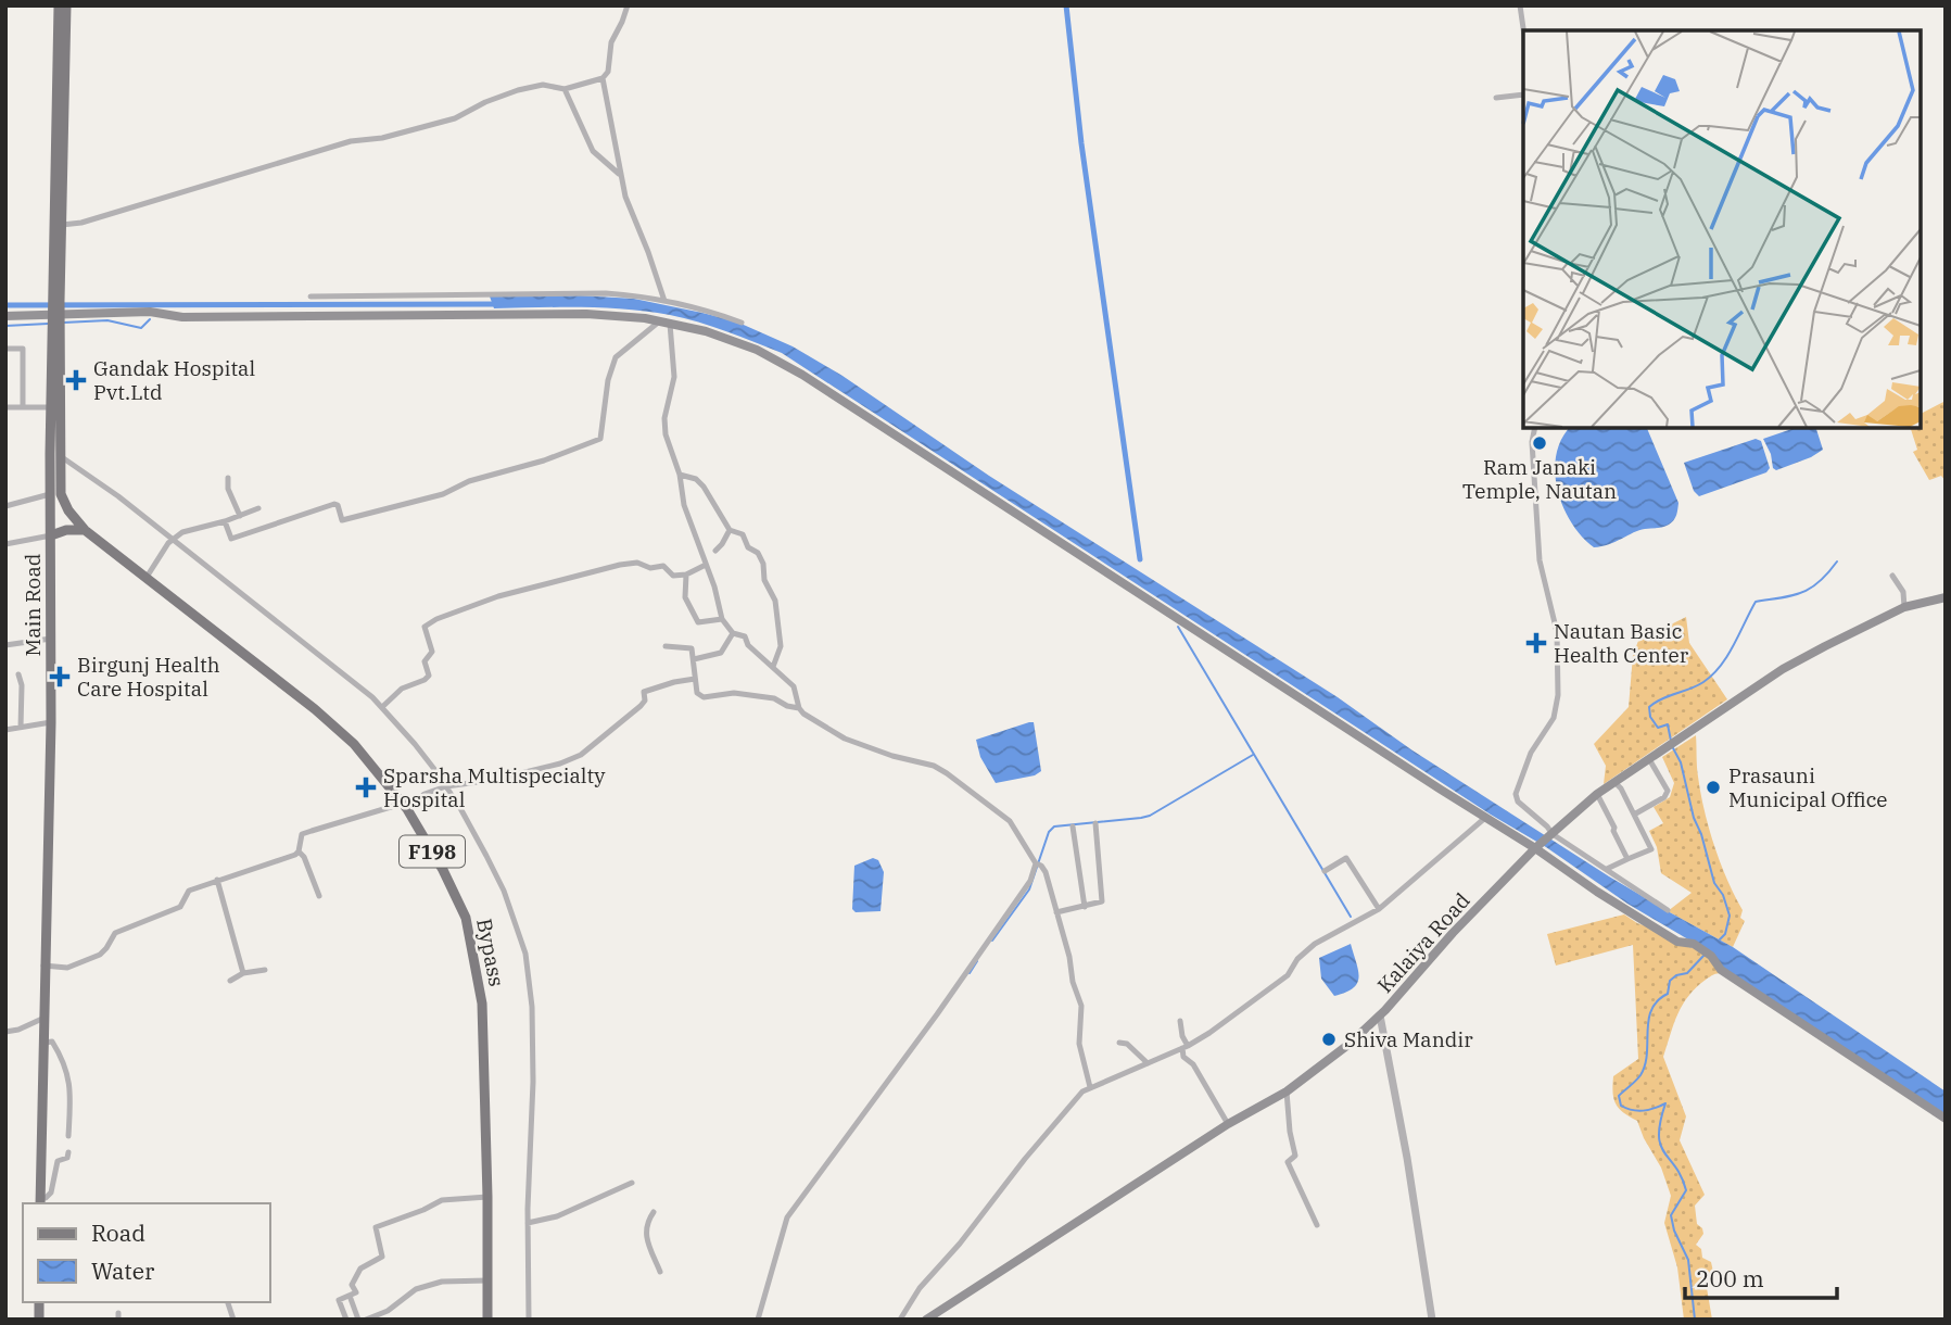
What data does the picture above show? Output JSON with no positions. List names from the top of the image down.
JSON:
{
  "streets": {
    "main road": [
      "Main Road",
      "F198",
      "Kalaiya Road",
      "Bypass"
    ]
  },
  "crossings": [
    ["Main Road", "Bypass"]
  ],
  "places": {
    "health": [
      "Gandak Hospital Pvt.Ltd",
      "Nautan Basic Health Center",
      "Birgunj Health Care Hospital",
      "Sparsha Multispecialty Hospital"
    ],
    "other": ["Ram Janaki Temple, Nautan", "Prasauni Municipal Office", "Shiva Mandir"]
  },
  "legend": ["Road", "Water"],
  "scale_bar": "200 m"
}
